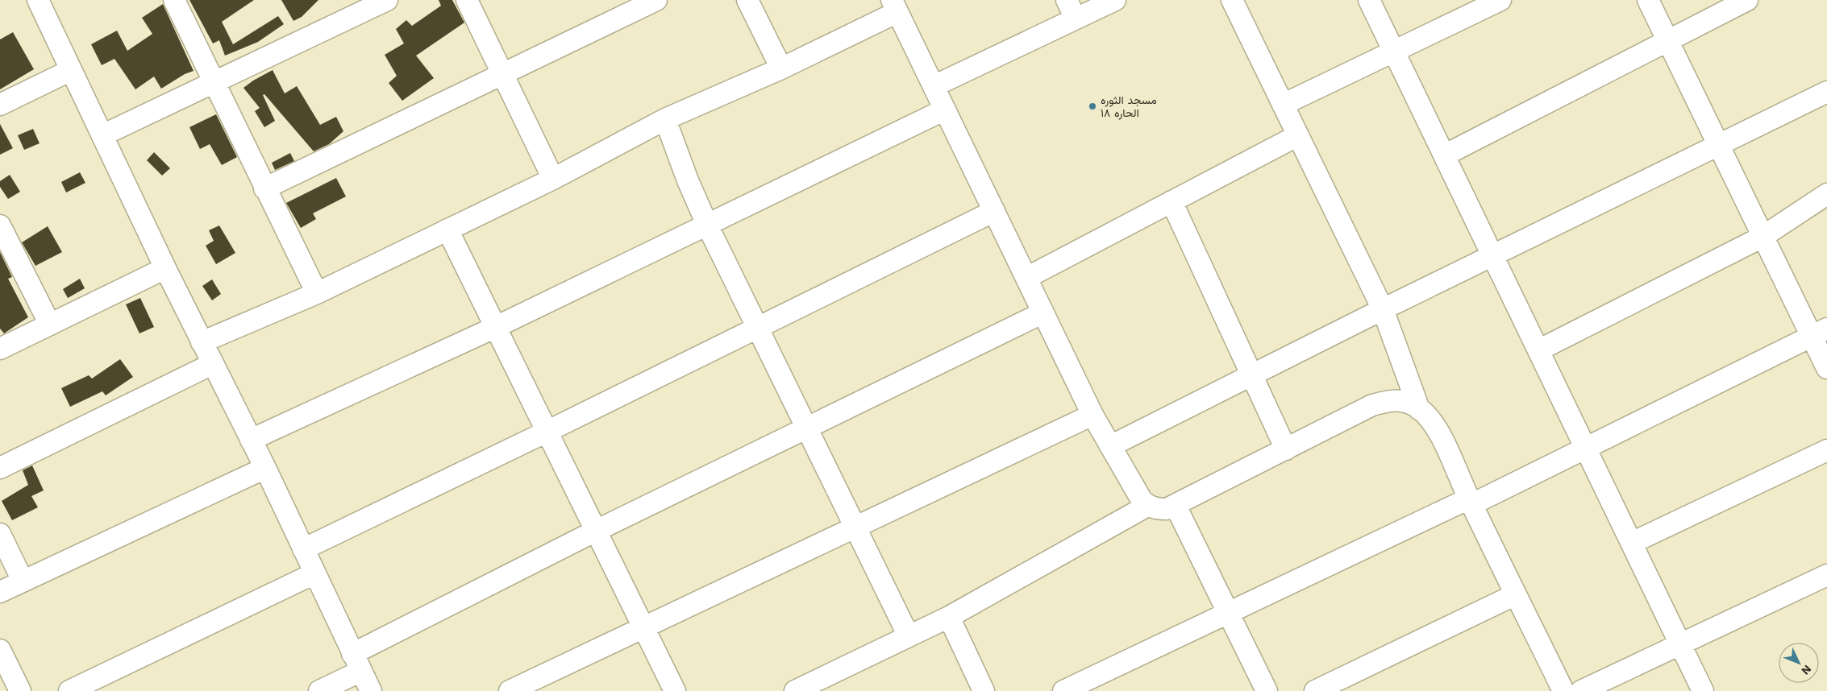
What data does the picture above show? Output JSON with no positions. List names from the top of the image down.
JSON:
{
  "places": ["مسجد الثوره الحاره ١٨"],
  "north": "bottom right"
}
